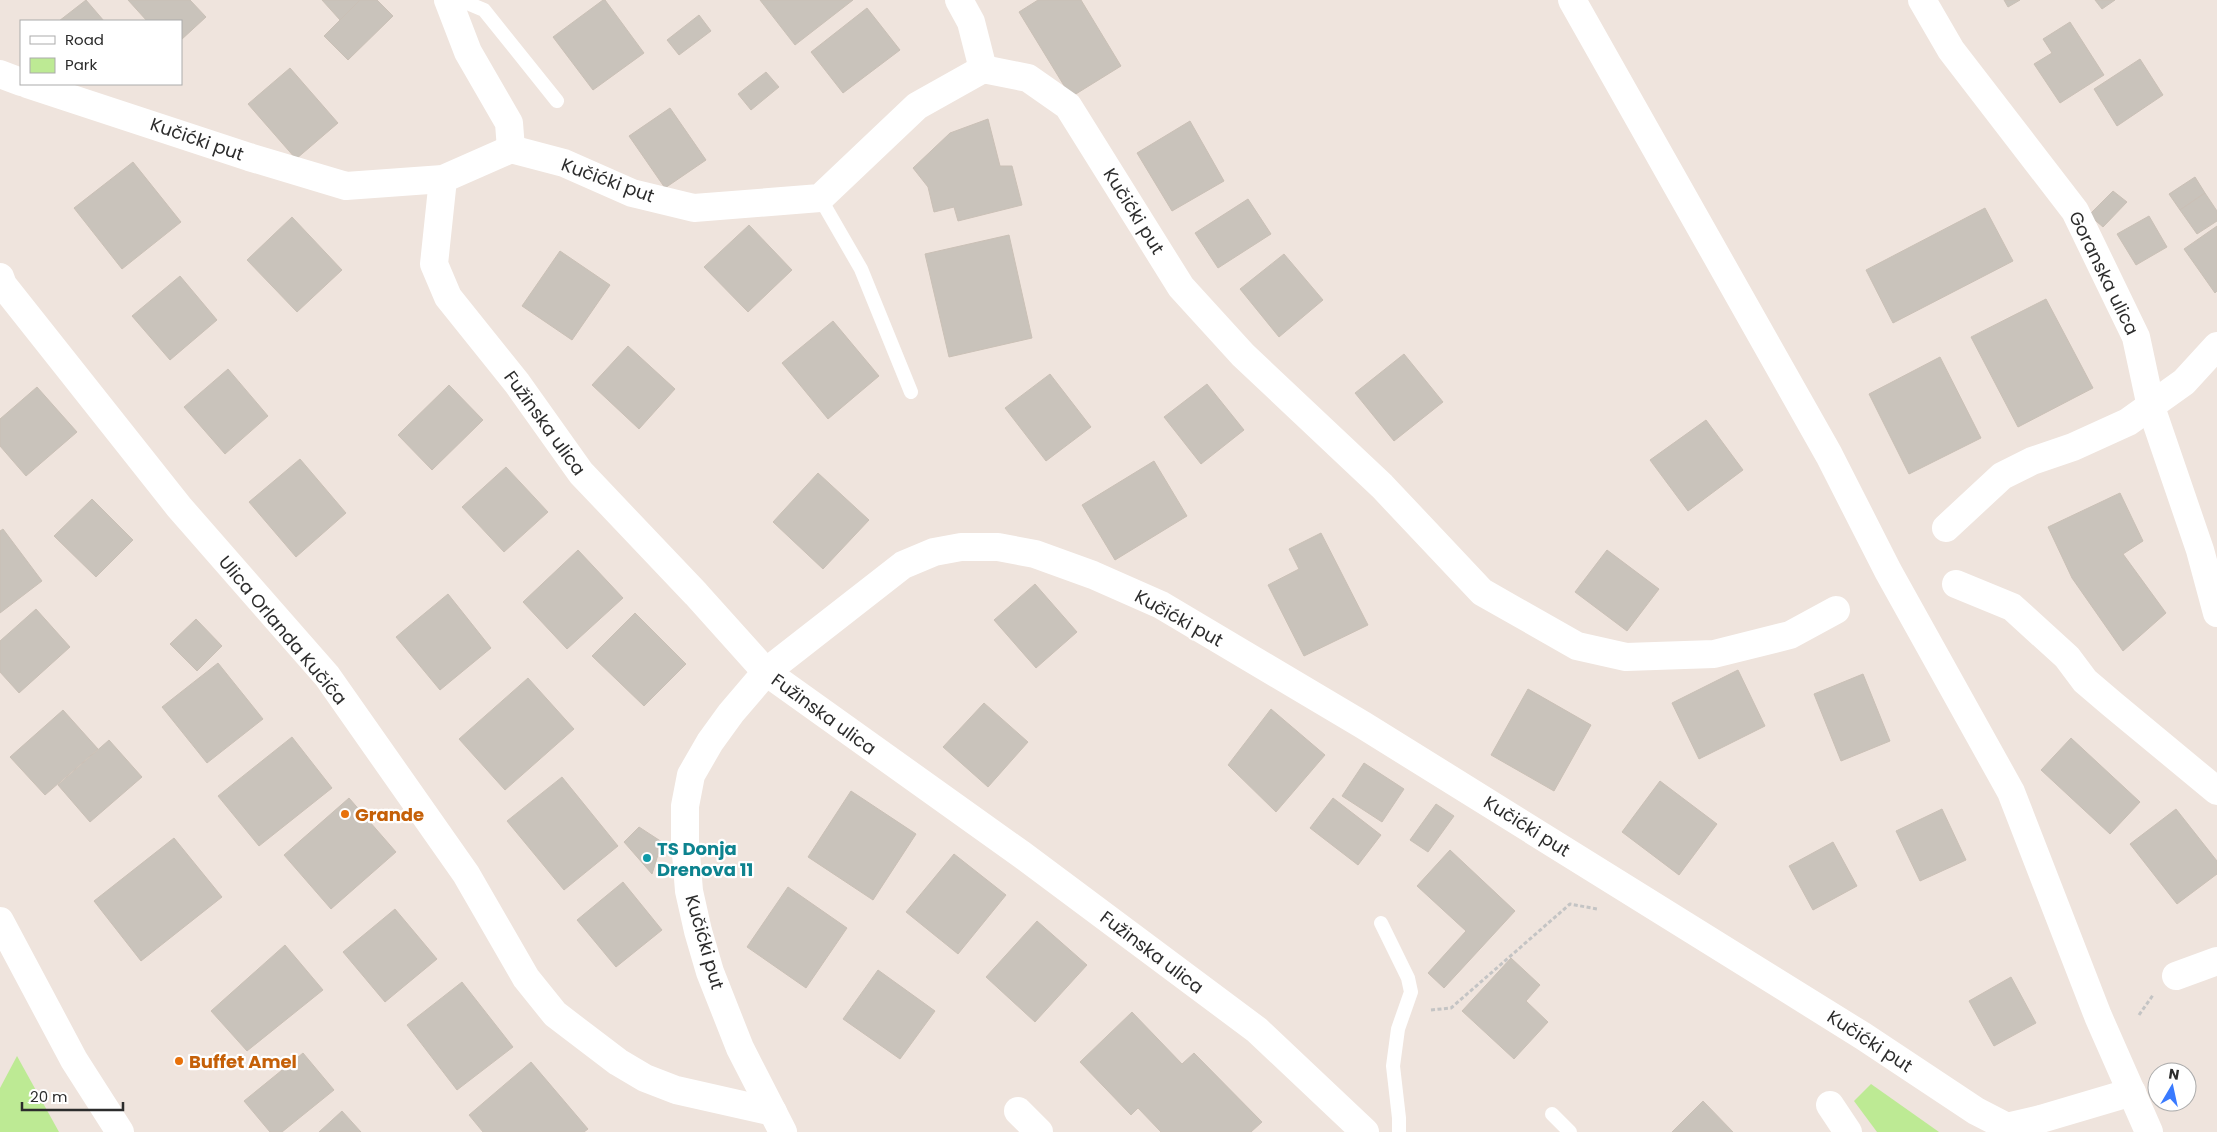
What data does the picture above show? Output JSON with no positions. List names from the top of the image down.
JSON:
{
  "streets": {
    "street": [
      "Kučićki put",
      "Goranska ulica",
      "Fužinska ulica",
      "Ulica Orlanda Kučića"
    ]
  },
  "crossings": [
    ["Kučićki put", "Fužinska ulica"],
    ["Kučićki put", "Ulica Orlanda Kučića"]
  ],
  "places": ["Grande", "TS Donja Drenova 11", "Buffet Amel"],
  "legend": ["Road", "Park"],
  "scale_bar": "20 m",
  "north": "top"
}
